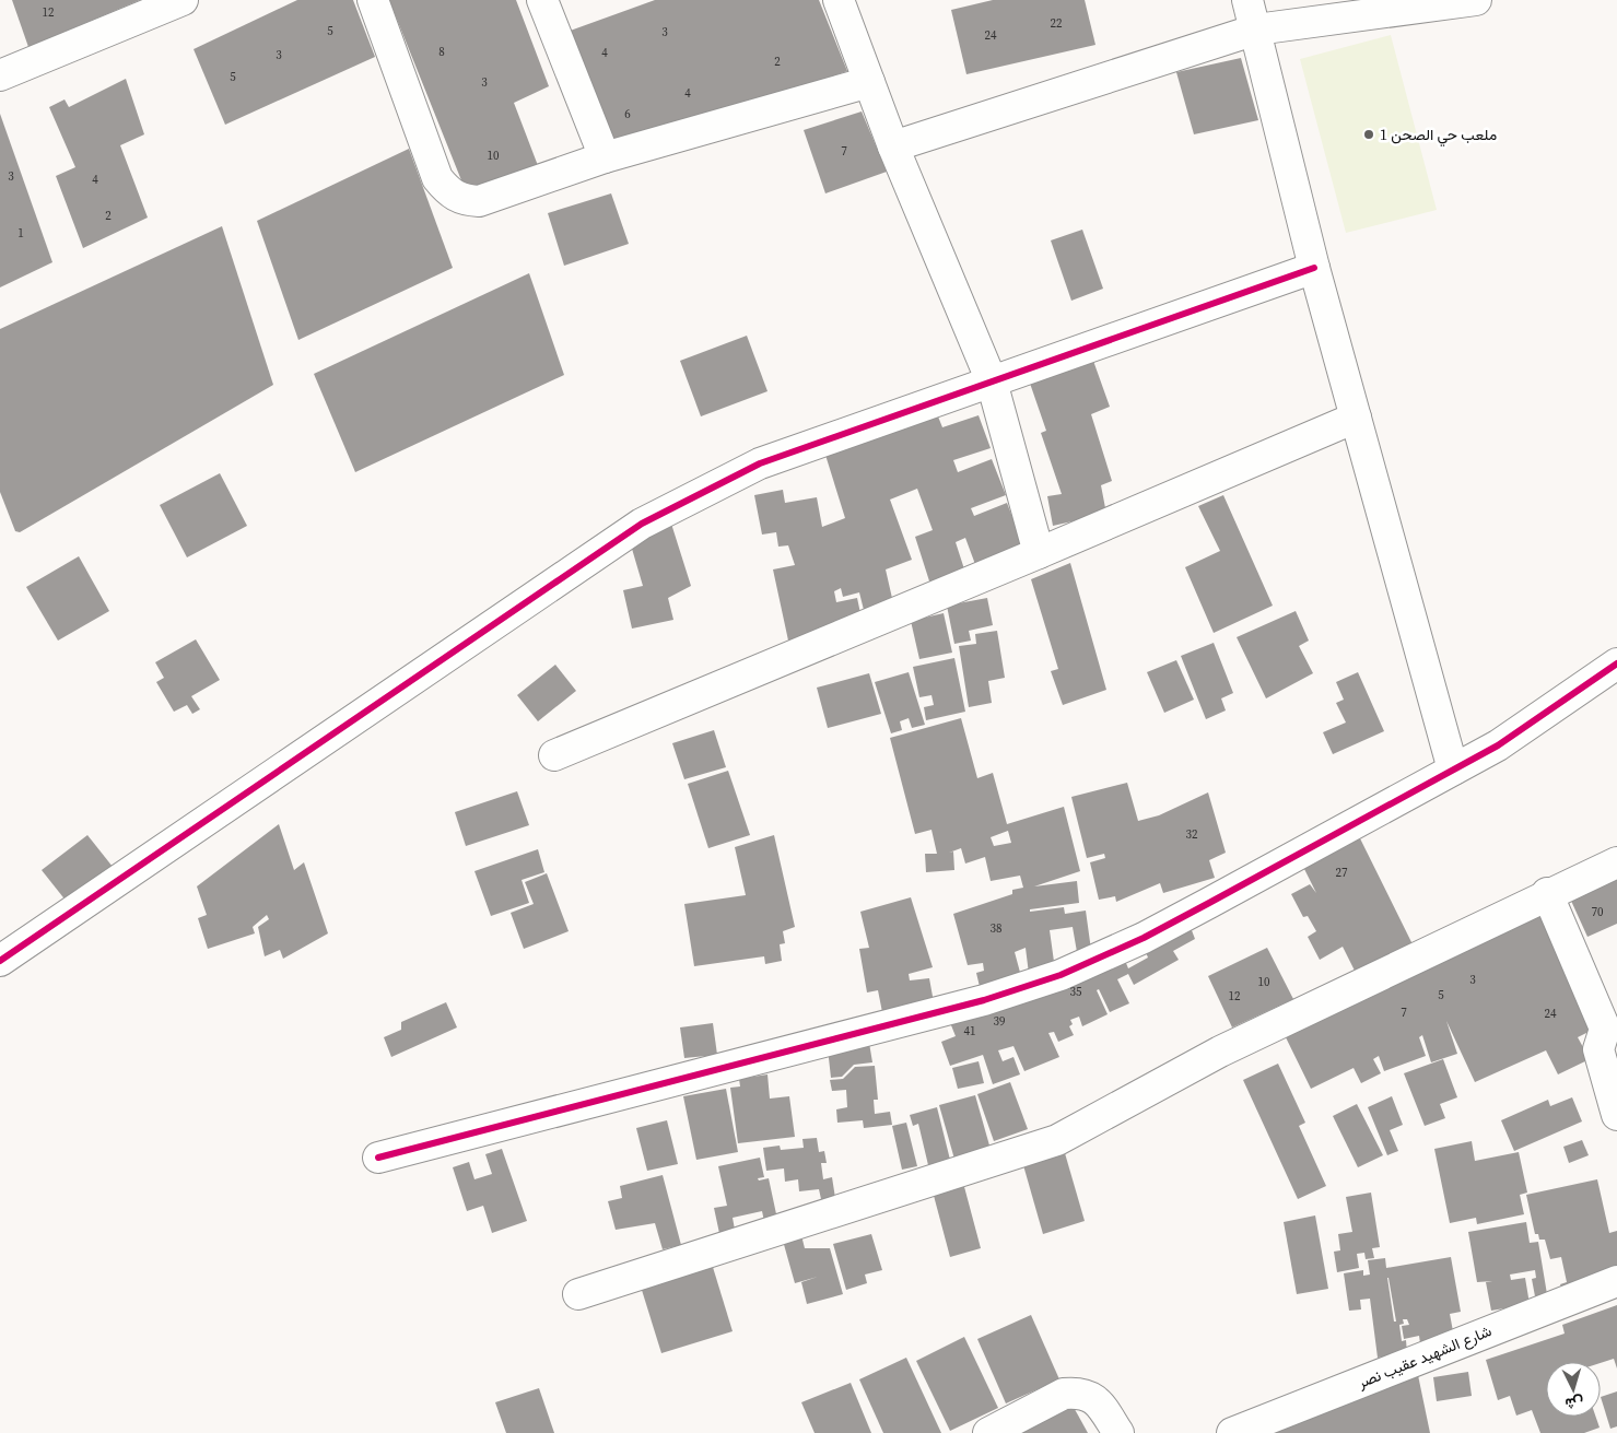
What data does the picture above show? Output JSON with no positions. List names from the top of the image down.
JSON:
{
  "streets": {
    "street": ["شارع الشهيد عقيب نصر"]
  },
  "places": ["ملعب حي الصحن 1"],
  "house_numbers": [
    "12",
    "22",
    "5",
    "3",
    "24",
    "8",
    "4",
    "3",
    "2",
    "5",
    "3",
    "4",
    "6",
    "7",
    "10",
    "3",
    "4",
    "2",
    "1",
    "32",
    "27",
    "70",
    "38",
    "3",
    "10",
    "35",
    "5",
    "12",
    "7",
    "24",
    "39",
    "41"
  ],
  "north": "bottom"
}
